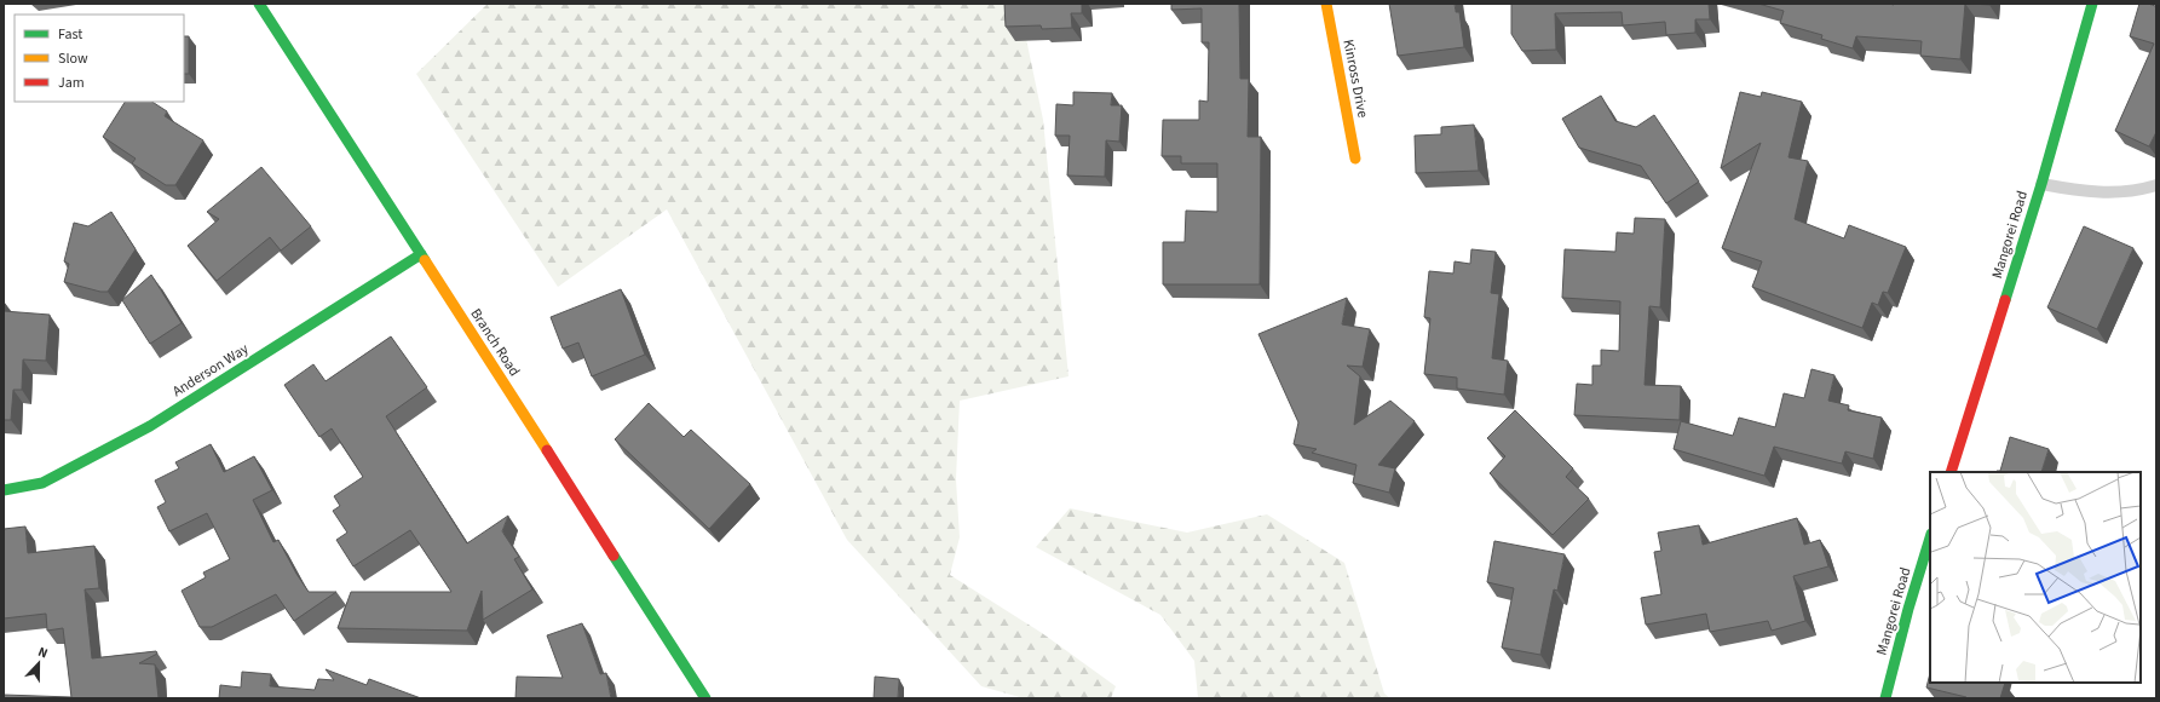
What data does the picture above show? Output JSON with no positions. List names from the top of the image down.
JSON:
{
  "streets": {
    "street": [
      "Kinross Drive",
      "Mangorei Road",
      "Branch Road",
      "Anderson Way"
    ]
  },
  "crossings": [
    ["Branch Road", "Anderson Way"]
  ],
  "legend": ["Fast", "Slow", "Jam"],
  "north": "top"
}
